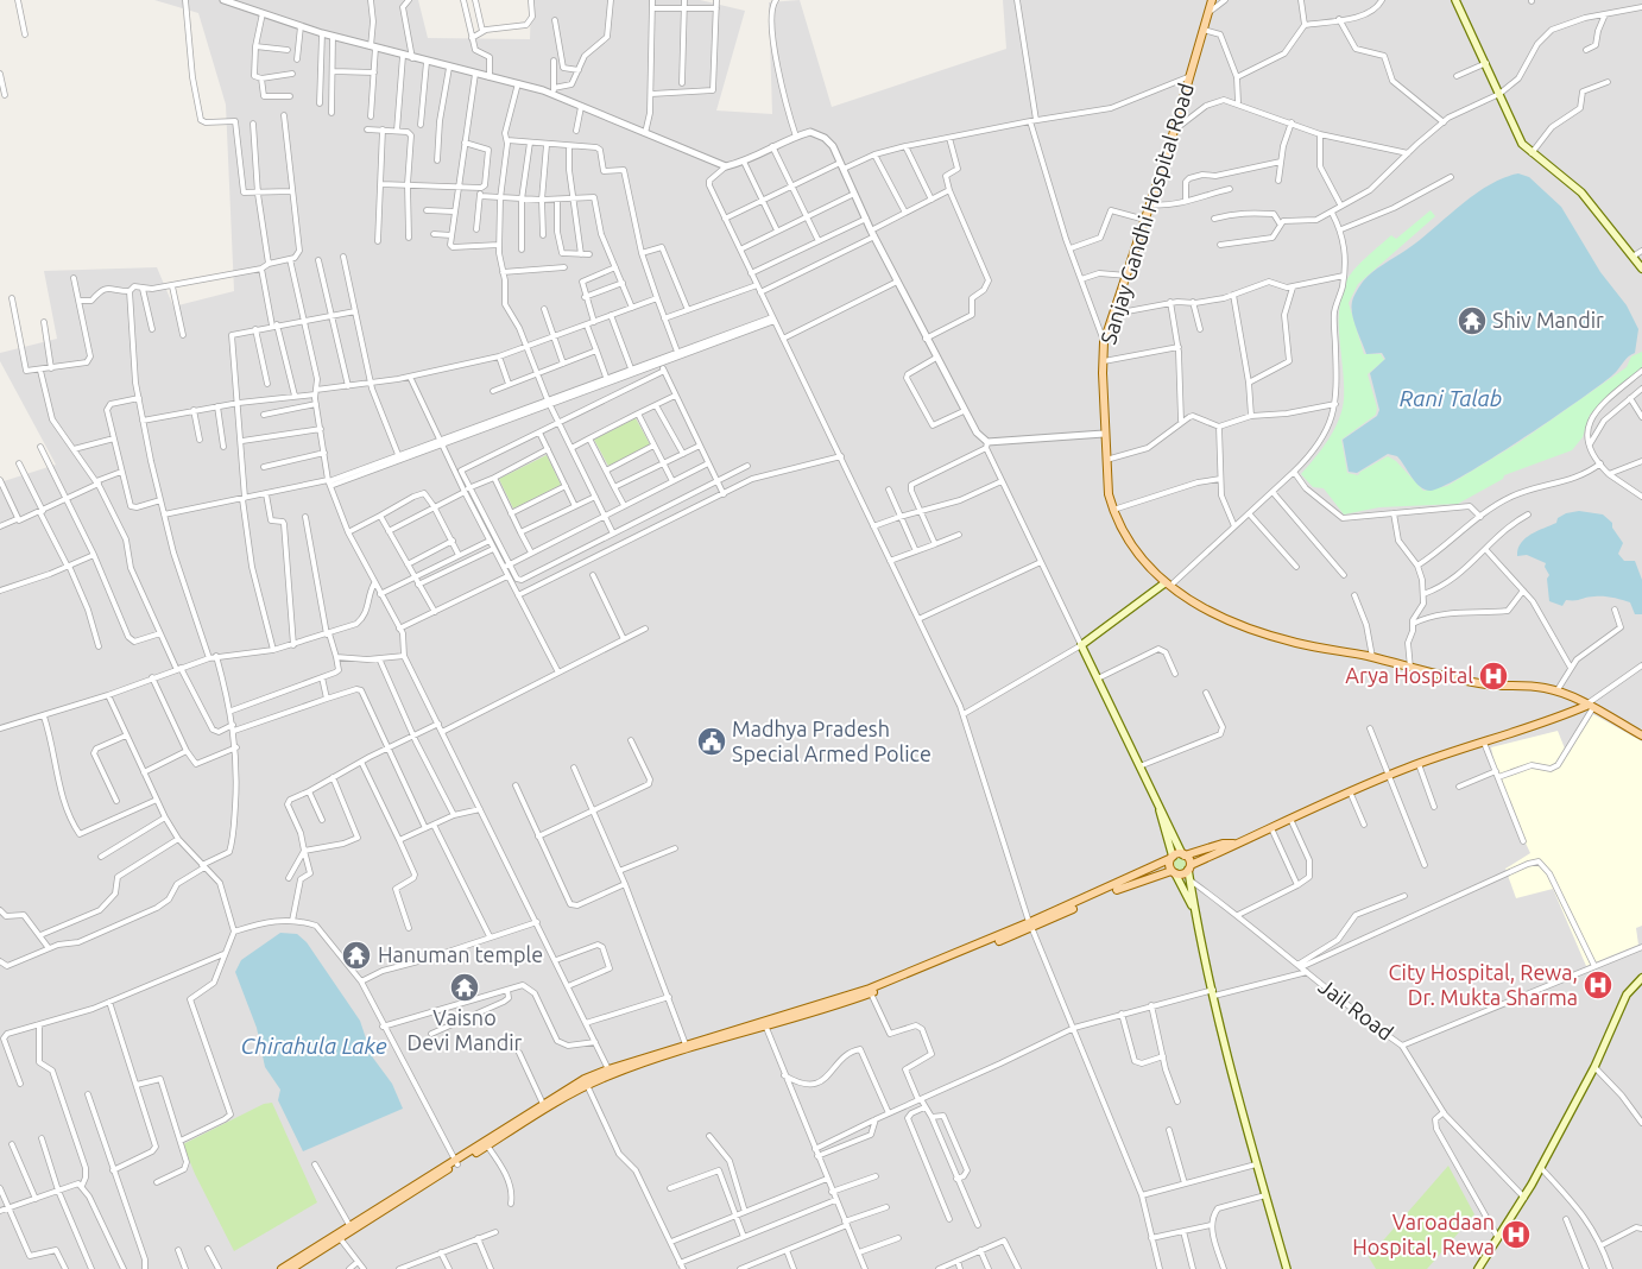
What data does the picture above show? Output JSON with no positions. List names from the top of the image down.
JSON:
{
  "streets": {
    "main road": ["Sanjay Gandhi Hospital Road"],
    "street": ["Jail Road"]
  },
  "water": ["Rani Talab", "Chirahula Lake"],
  "places": {
    "temple": ["Shiv Mandir", "Hanuman temple", "Vaisno Devi Mandir"],
    "hospital": ["Arya Hospital", "City Hospital, Rewa, Dr. Mukta Sharma", "Varoadaan Hospital, Rewa"],
    "public building": ["Madhya Pradesh Special Armed Police"]
  }
}
